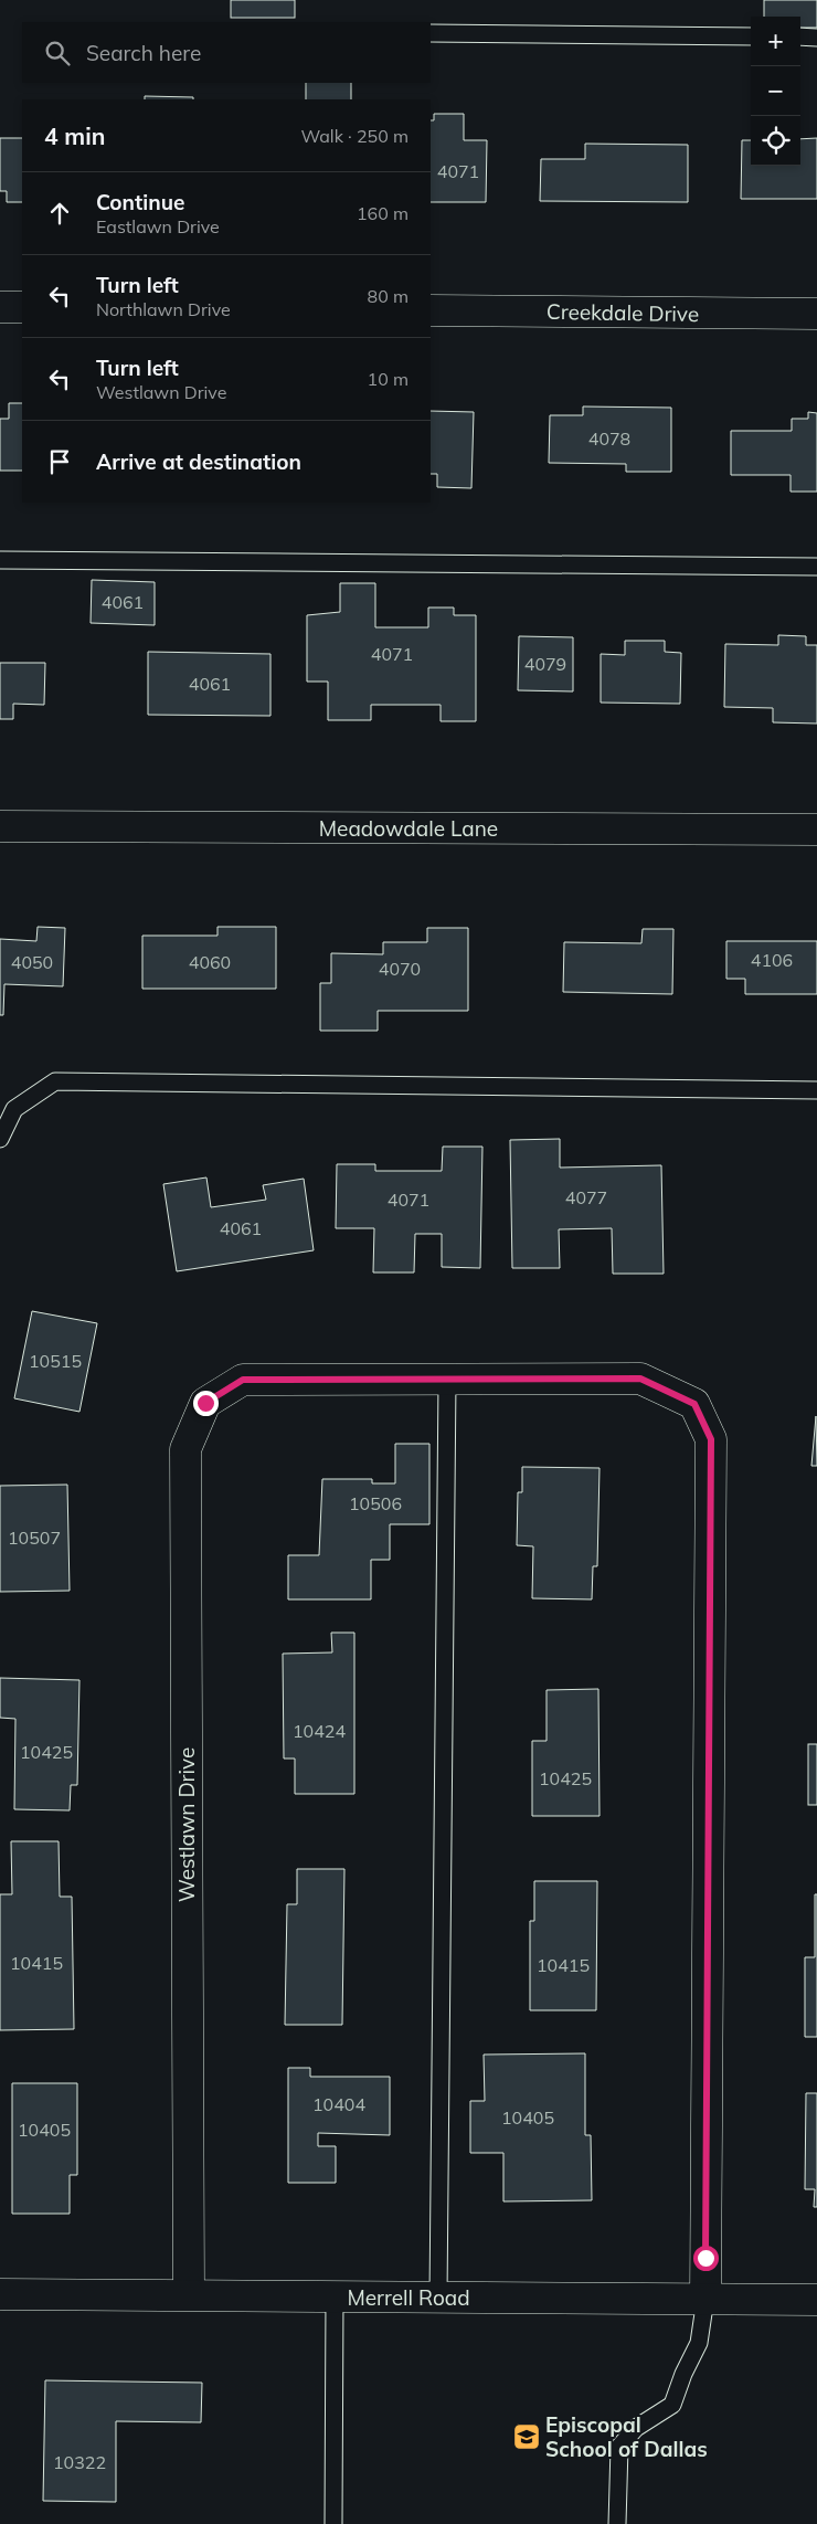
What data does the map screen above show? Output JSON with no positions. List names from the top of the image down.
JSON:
{
  "streets": {
    "street": [
      "Creekdale Drive",
      "Meadowdale Lane",
      "Westlawn Drive",
      "Merrell Road"
    ]
  },
  "crossings": [
    ["Westlawn Drive", "Merrell Road"]
  ],
  "places": {
    "school or university": ["Episcopal School of Dallas"]
  },
  "house_numbers": [
    "4071",
    "4078",
    "4061",
    "4071",
    "4079",
    "4061",
    "4106",
    "4050",
    "4060",
    "4070",
    "4077",
    "4071",
    "4061",
    "10515",
    "10506",
    "10507",
    "10424",
    "10425",
    "10425",
    "10415",
    "10415",
    "10404",
    "10405",
    "10405",
    "10322"
  ],
  "page": {
    "map_buttons": ["+", "−"],
    "search": "Search here",
    "heading": ["4 min", "Walk · 250 m"],
    "list": [
      ["Continue", "Eastlawn Drive", "160 m"],
      ["Turn left", "Northlawn Drive", "80 m"],
      ["Turn left", "Westlawn Drive", "10 m"],
      "Arrive at destination"
    ]
  }
}
